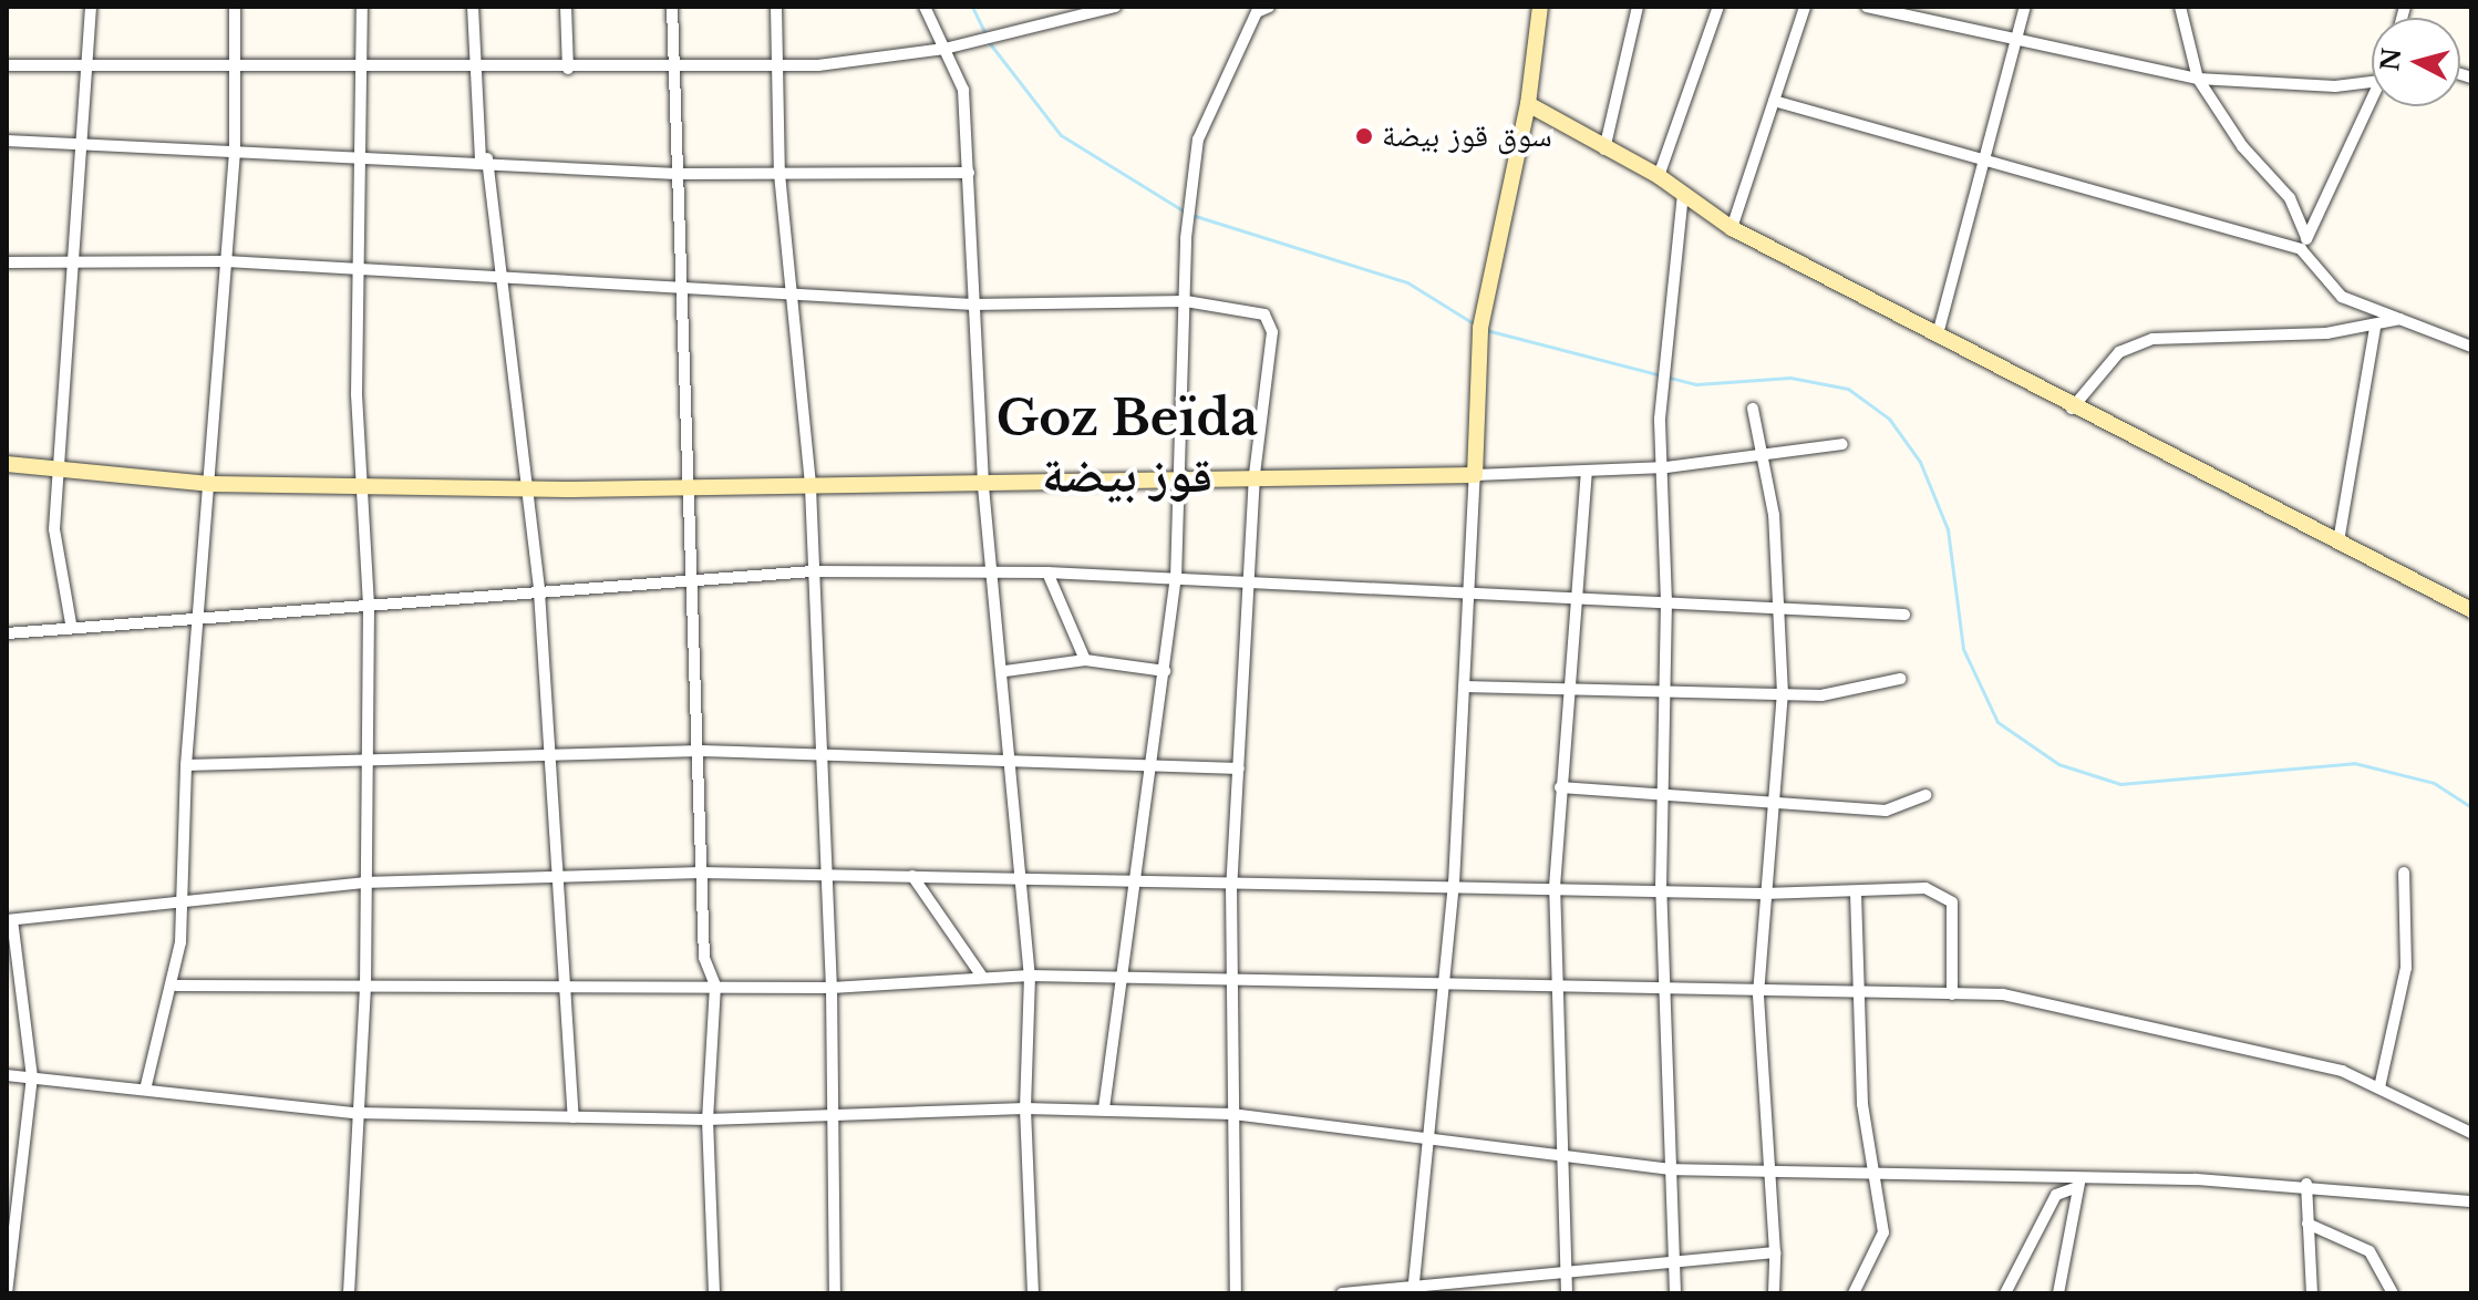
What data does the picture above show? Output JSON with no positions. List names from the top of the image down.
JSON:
{
  "districts": ["Goz Beïda قوز بيضة"],
  "places": ["سوق قوز بيضة"],
  "north": "left"
}
